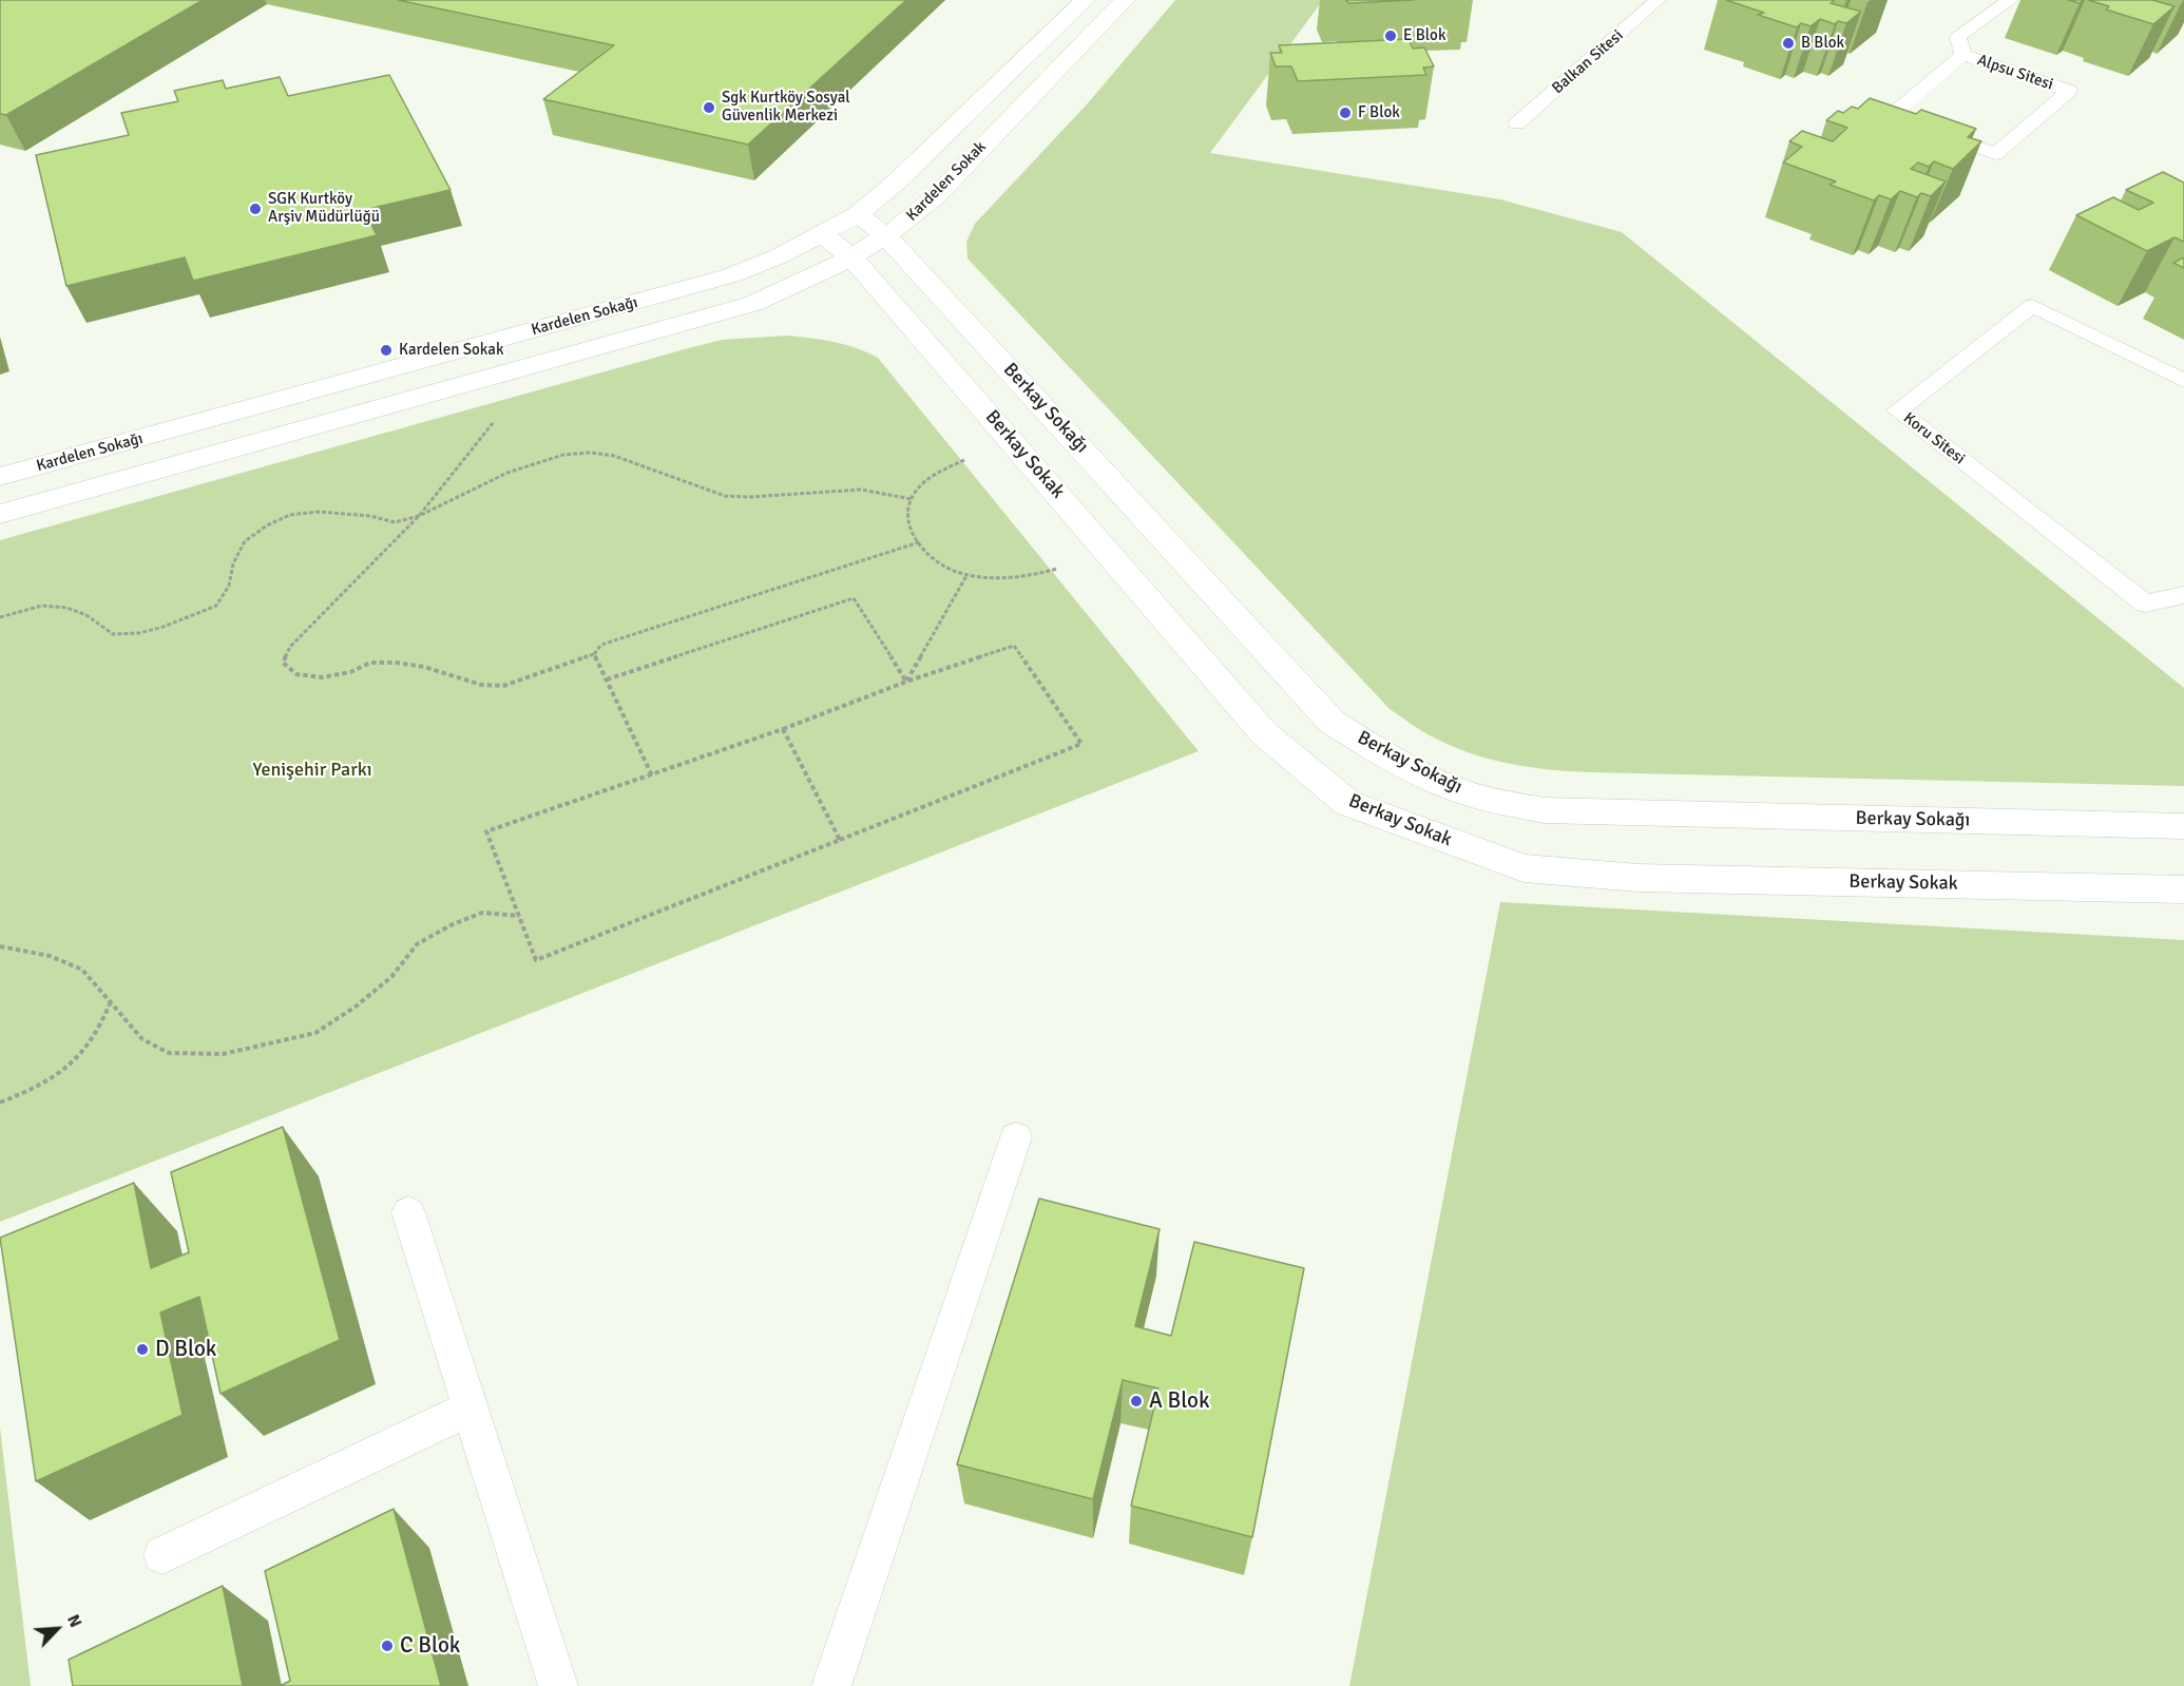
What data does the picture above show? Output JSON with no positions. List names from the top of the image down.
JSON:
{
  "streets": {
    "street": [
      "Kardelen Sokak",
      "Kardelen Sokağı",
      "Berkay Sokağı",
      "Berkay Sokak"
    ],
    "lane": ["Balkan Sitesi", "Alpsu Sitesi", "Koru Sitesi"]
  },
  "crossings": [
    ["Kardelen Sokak", "Berkay Sokağı"],
    ["Kardelen Sokak", "Berkay Sokak"],
    ["Kardelen Sokağı", "Berkay Sokağı"],
    ["Kardelen Sokağı", "Berkay Sokak"]
  ],
  "parks": ["Yenişehir Parkı"],
  "places": [
    "E Blok",
    "B Blok",
    "Sgk Kurtköy Sosyal Güvenlik Merkezi",
    "F Blok",
    "SGK Kurtköy Arşiv Müdürlüğü",
    "Kardelen Sokak",
    "D Blok",
    "A Blok",
    "C Blok"
  ],
  "north": "top right"
}
